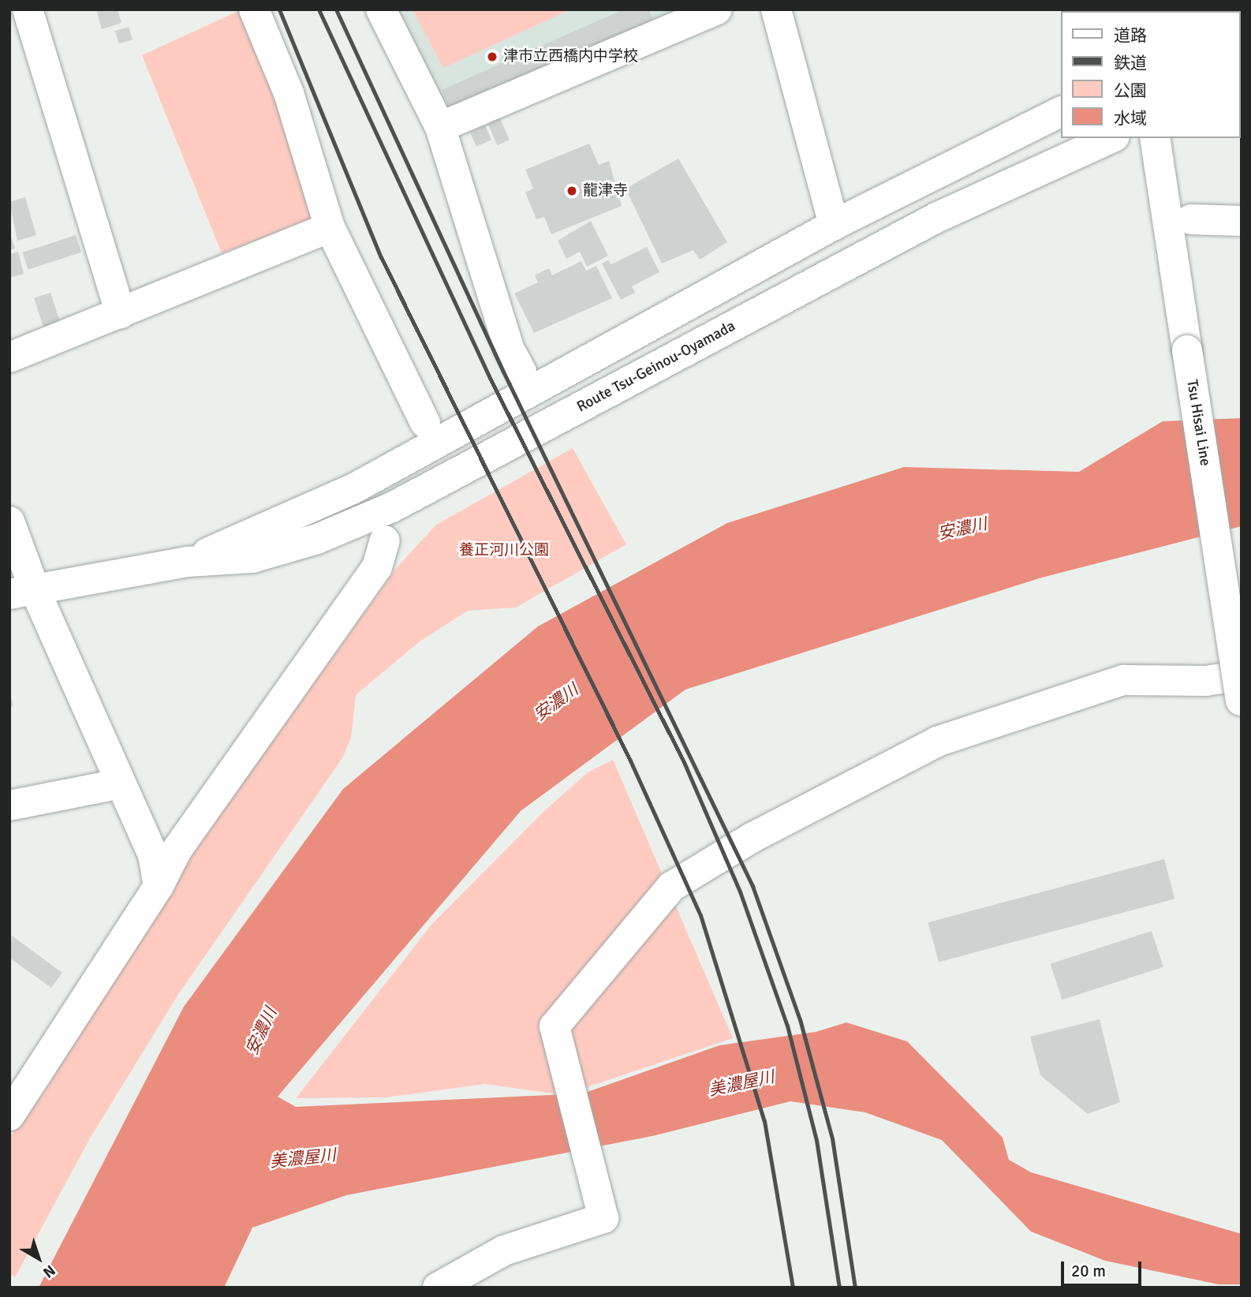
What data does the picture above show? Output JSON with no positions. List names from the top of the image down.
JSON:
{
  "streets": {
    "street": ["Route Tsu-Geinou-Oyamada", "Tsu Hisai Line"]
  },
  "water": ["安濃川", "美濃屋川"],
  "parks": ["養正河川公園"],
  "places": ["津市立西橋内中学校", "龍津寺"],
  "legend": [
    "道路",
    "鉄道",
    "公園",
    "水域"
  ],
  "scale_bar": "20 m",
  "north": "bottom right"
}
